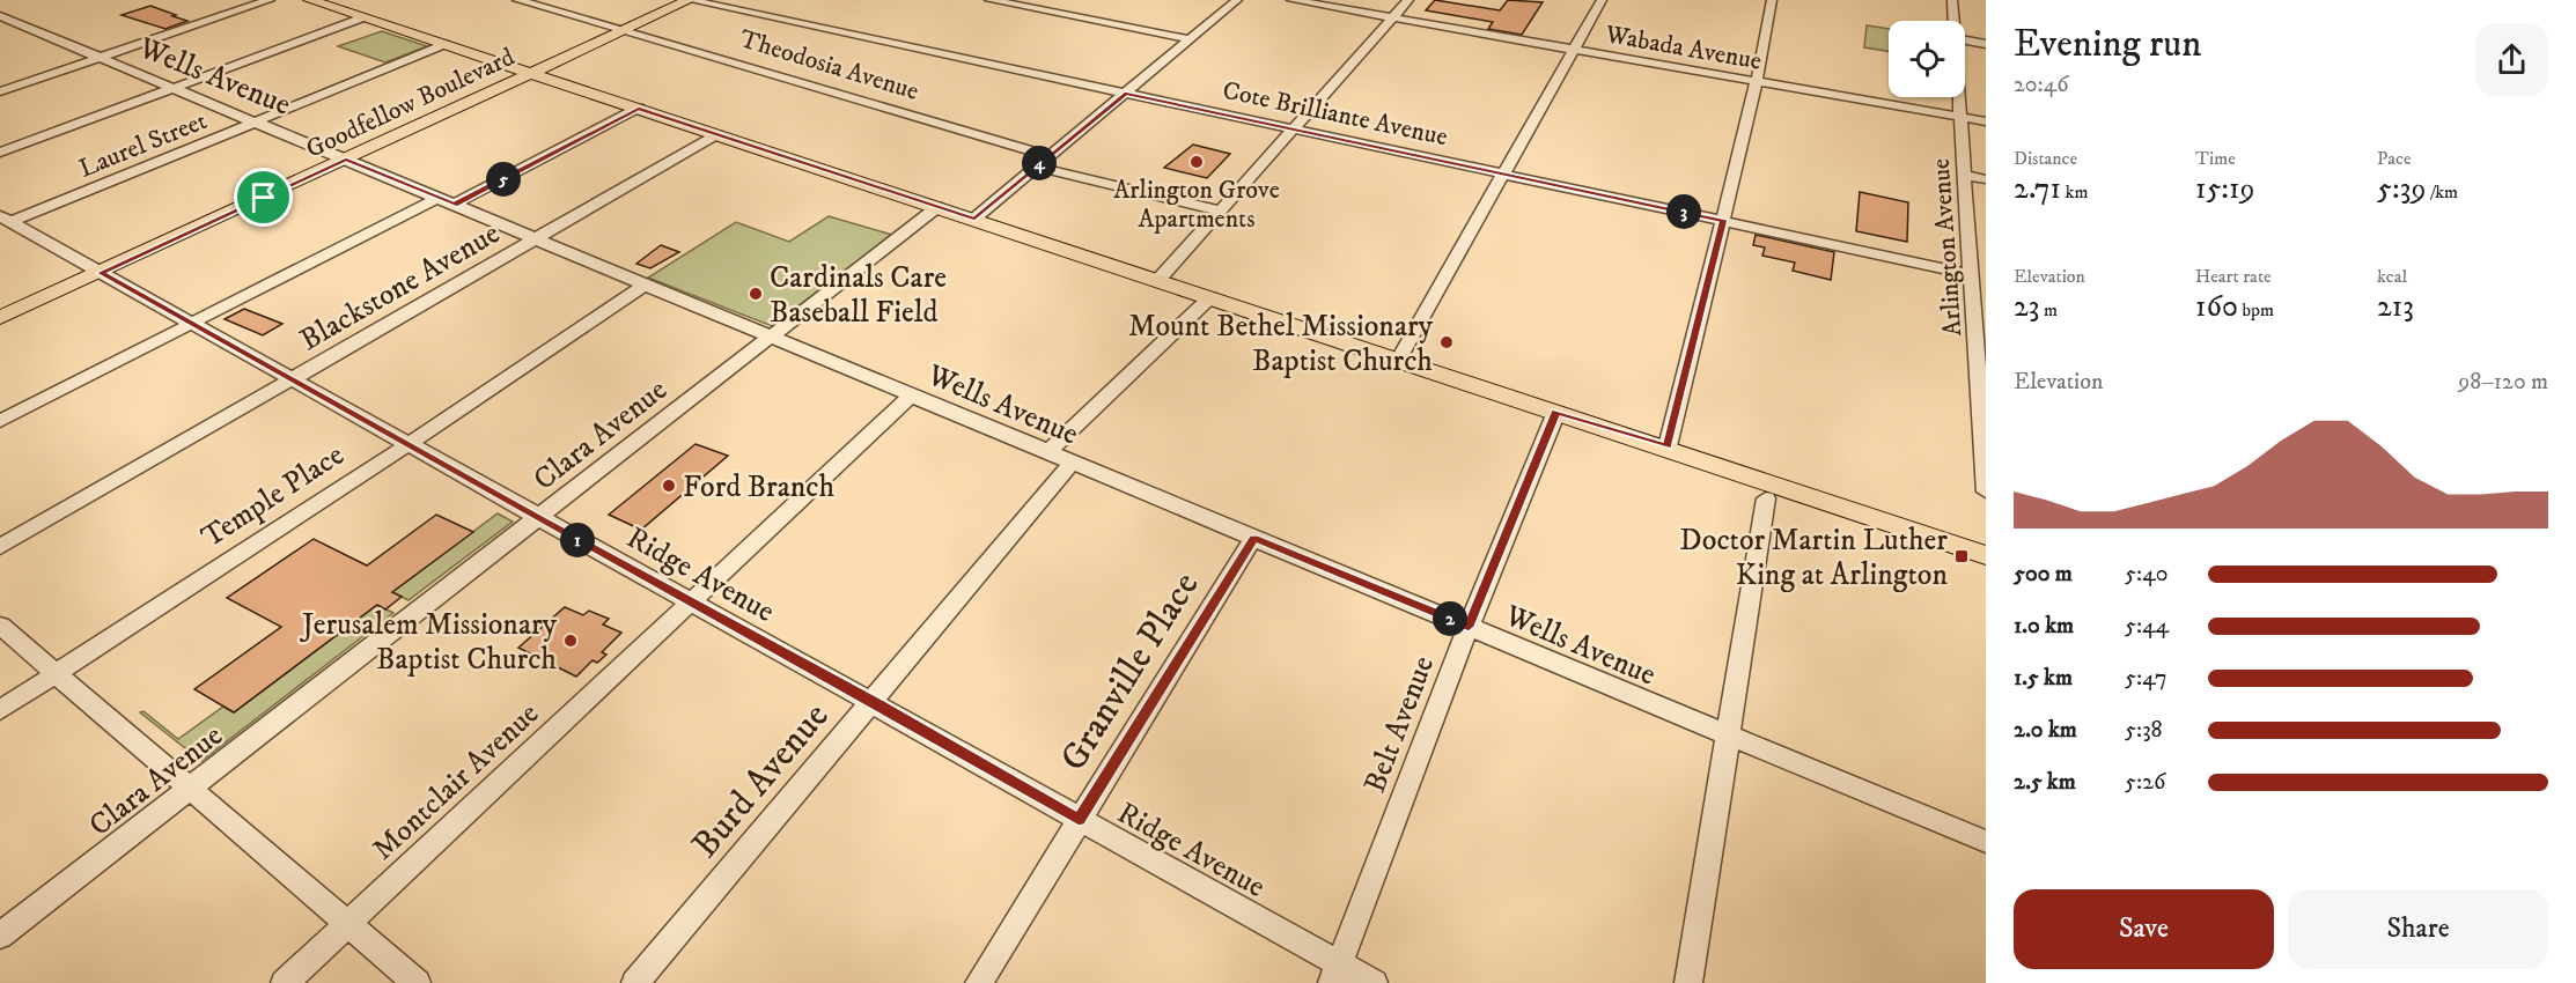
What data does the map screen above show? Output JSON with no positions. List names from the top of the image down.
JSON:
{
  "streets": {
    "main road": ["Goodfellow Boulevard"],
    "street": [
      "Wabada Avenue",
      "Theodosia Avenue",
      "Wells Avenue",
      "Cote Brilliante Avenue",
      "Laurel Street",
      "Arlington Avenue",
      "Blackstone Avenue",
      "Clara Avenue",
      "Temple Place",
      "Ridge Avenue",
      "Granville Place",
      "Belt Avenue",
      "Burd Avenue",
      "Montclair Avenue"
    ]
  },
  "crossings": [
    ["Wabada Avenue", "Arlington Avenue"],
    ["Theodosia Avenue", "Goodfellow Boulevard"],
    ["Wells Avenue", "Goodfellow Boulevard"],
    ["Wells Avenue", "Laurel Street"],
    ["Wells Avenue", "Blackstone Avenue"],
    ["Wells Avenue", "Clara Avenue"],
    ["Wells Avenue", "Temple Place"],
    ["Wells Avenue", "Granville Place"],
    ["Wells Avenue", "Belt Avenue"],
    ["Wells Avenue", "Burd Avenue"],
    ["Wells Avenue", "Montclair Avenue"],
    ["Goodfellow Boulevard", "Cote Brilliante Avenue"],
    ["Goodfellow Boulevard", "Ridge Avenue"],
    ["Cote Brilliante Avenue", "Arlington Avenue"],
    ["Laurel Street", "Ridge Avenue"],
    ["Blackstone Avenue", "Ridge Avenue"],
    ["Clara Avenue", "Ridge Avenue"],
    ["Temple Place", "Ridge Avenue"],
    ["Ridge Avenue", "Granville Place"],
    ["Ridge Avenue", "Belt Avenue"],
    ["Ridge Avenue", "Burd Avenue"],
    ["Ridge Avenue", "Montclair Avenue"]
  ],
  "places": {
    "other": [
      "Arlington Grove Apartments",
      "Cardinals Care Baseball Field",
      "Mount Bethel Missionary Baptist Church",
      "Ford Branch",
      "Jerusalem Missionary Baptist Church"
    ],
    "transit": ["Doctor Martin Luther King at Arlington"]
  },
  "page": {
    "heading": ["Evening run", "20:46"],
    "stats": [
      ["Distance", "2.71 km"],
      ["Time", "15:19"],
      ["Pace", "5:39 /km"],
      ["Elevation", "23 m"],
      ["Heart rate", "160 bpm"],
      ["kcal", "213"]
    ],
    "pins": [
      "4",
      "5",
      "3",
      "1",
      "2"
    ],
    "chart": ["Elevation", "98–120 m"],
    "list": [
      {
        "name": "500 m",
        "note": "5:40"
      },
      {
        "name": "1.0 km",
        "note": "5:44"
      },
      {
        "name": "1.5 km",
        "note": "5:47"
      },
      {
        "name": "2.0 km",
        "note": "5:38"
      },
      {
        "name": "2.5 km",
        "note": "5:26"
      }
    ],
    "buttons": ["Save", "Share"]
  }
}
